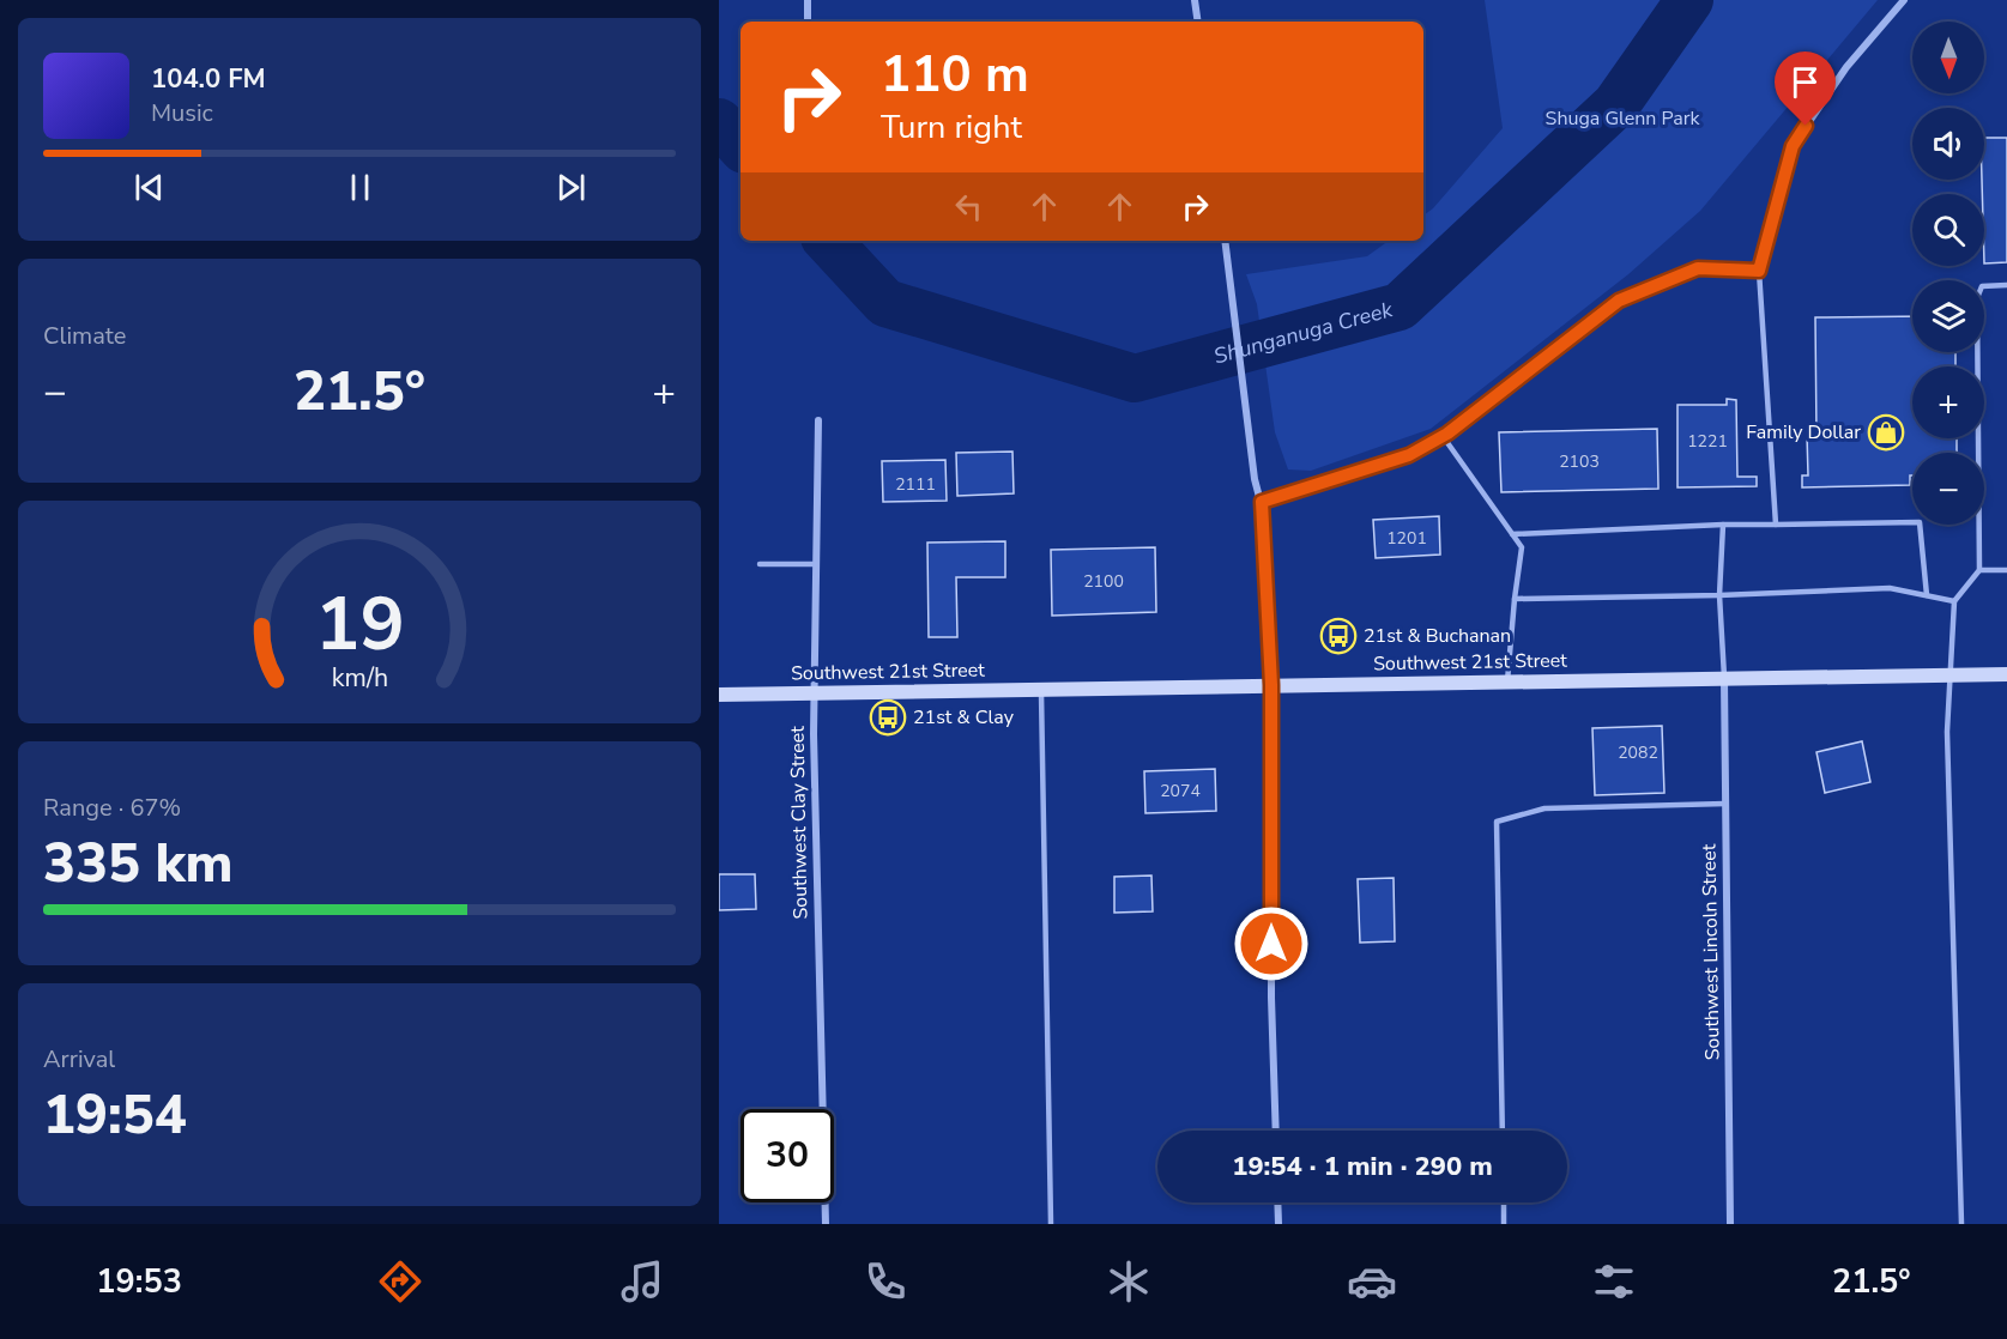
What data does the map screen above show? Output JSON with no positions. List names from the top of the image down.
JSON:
{
  "streets": {
    "main road": ["Southwest 21st Street"],
    "street": ["Southwest Clay Street", "Southwest Lincoln Street"]
  },
  "crossings": [
    ["Southwest 21st Street", "Southwest Clay Street"],
    ["Southwest 21st Street", "Southwest Lincoln Street"]
  ],
  "water": ["Shunganuga Creek"],
  "parks": ["Shuga Glenn Park"],
  "places": {
    "shop": ["Family Dollar"],
    "bus stop": ["21st & Buchanan", "21st & Clay"]
  },
  "house_numbers": [
    "1221",
    "2103",
    "2111",
    "1201",
    "2100",
    "2082",
    "2074"
  ],
  "north": "bottom",
  "page": {
    "map_buttons": ["+", "−"],
    "turn": ["110 m", "Turn right"],
    "song": ["104.0 FM", "Music"],
    "tile": [
      "Climate",
      ["Range · 67%", "335 km"],
      ["Arrival", "19:54"]
    ],
    "heat": ["−", "21.5°", "+"],
    "limit": "30",
    "trip": "19:54 · 1 min · 290 m",
    "tabs": ["19:53", "21.5°"],
    "gauge": ["19", "km/h"]
  }
}
